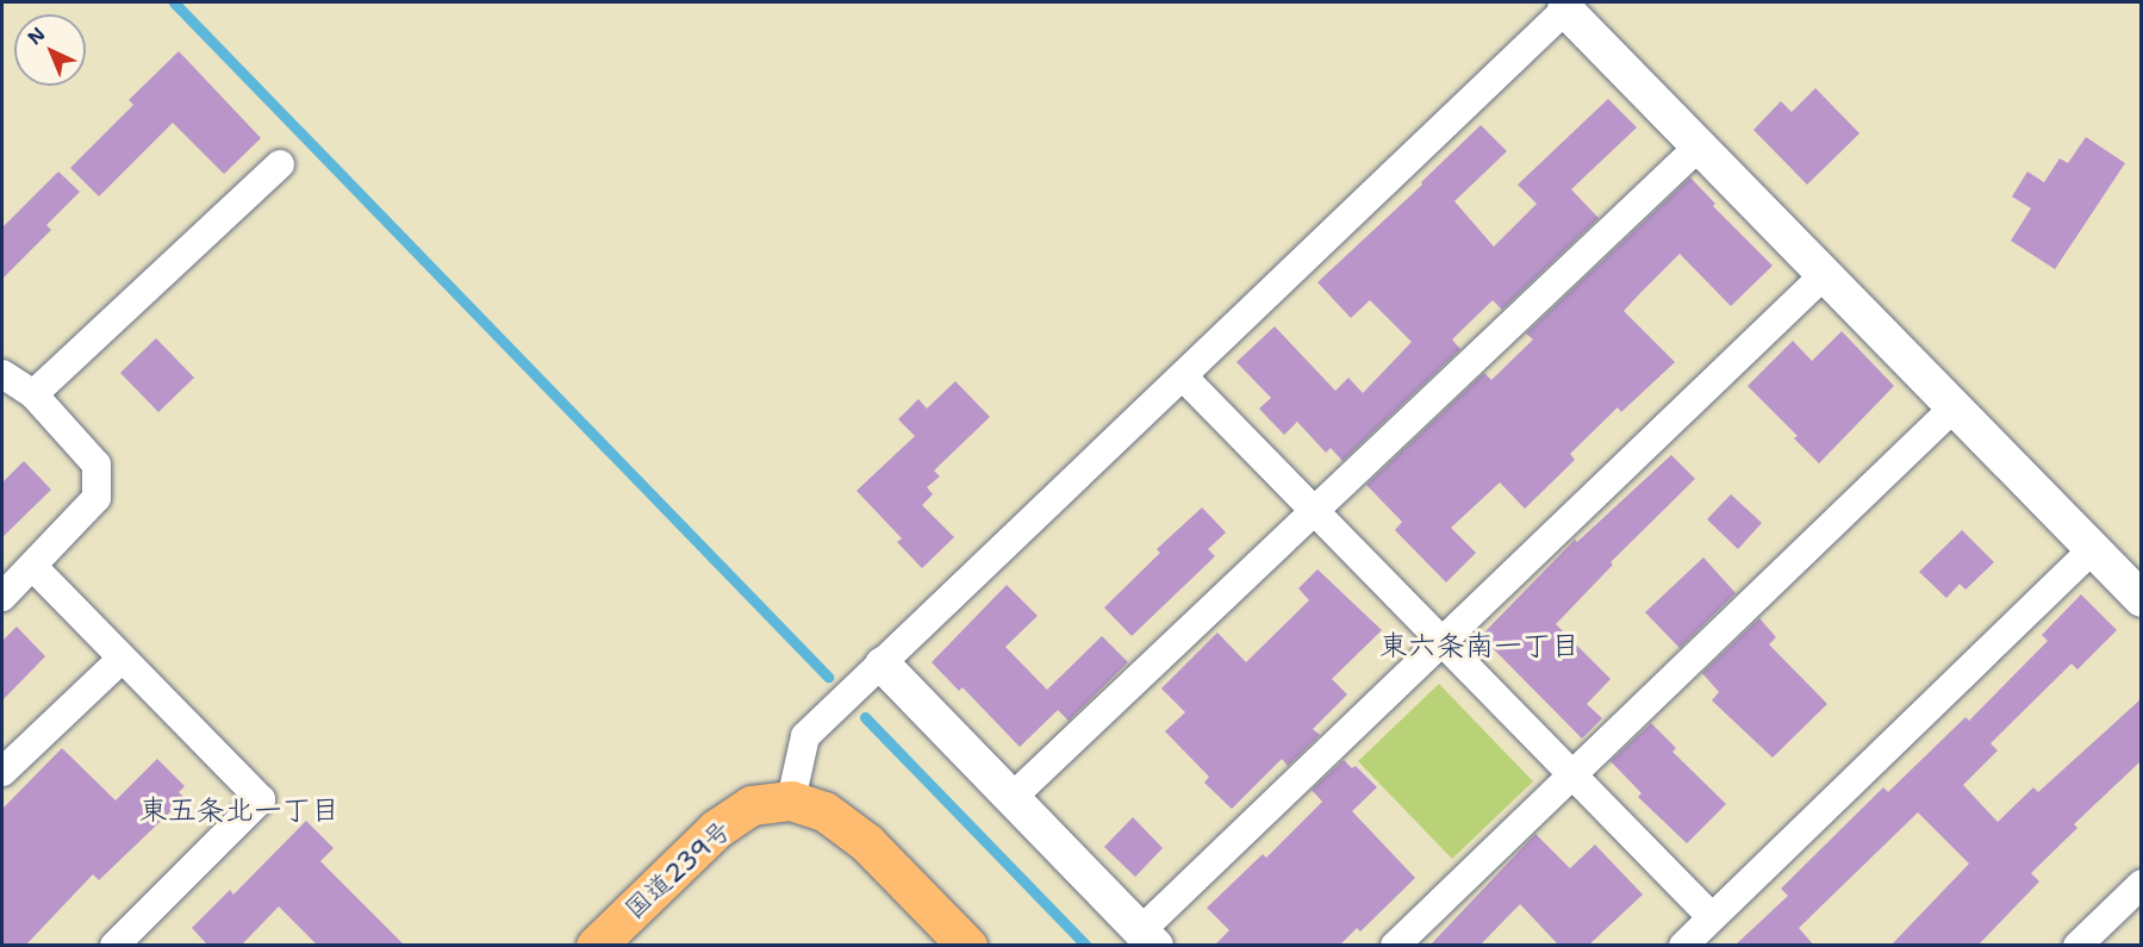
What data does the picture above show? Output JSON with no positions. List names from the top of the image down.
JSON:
{
  "streets": {
    "highway": ["国道239号"]
  },
  "districts": ["東六条南一丁目", "東五条北一丁目"],
  "north": "top left"
}
